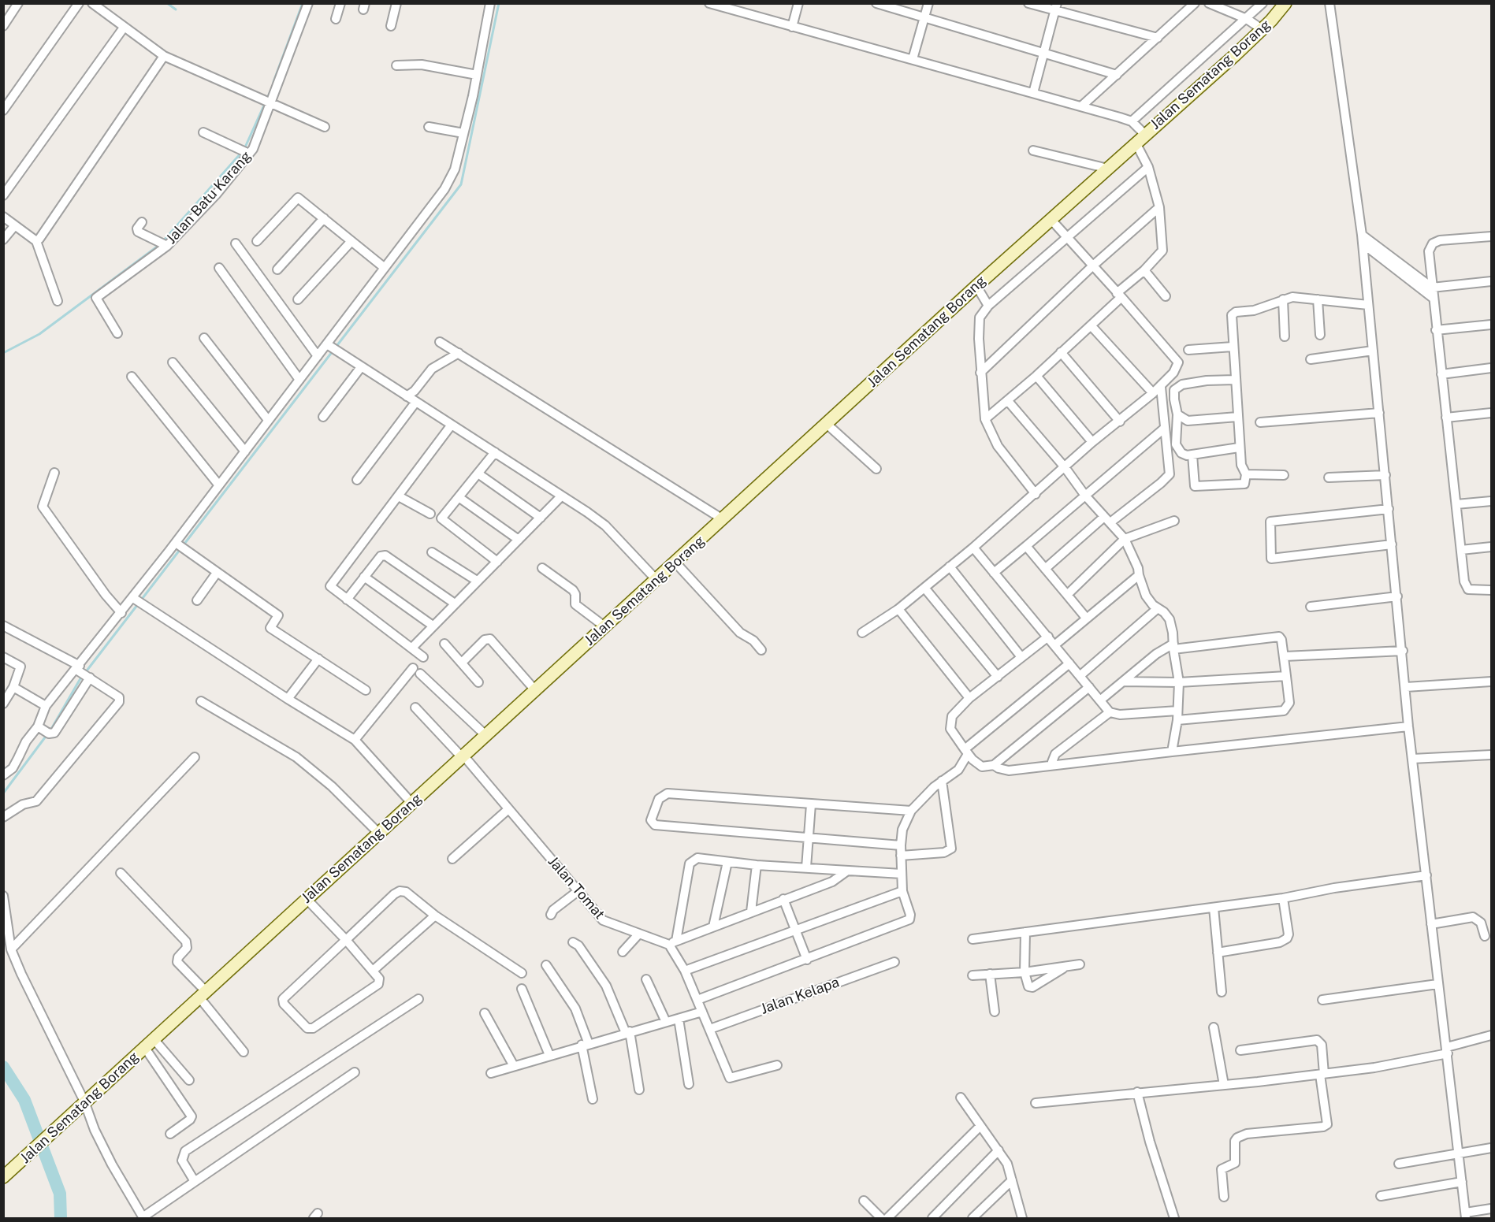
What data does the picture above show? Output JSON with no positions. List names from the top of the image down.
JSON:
{
  "streets": {
    "street": [
      "Jalan Sematang Borang",
      "Jalan Batu Karang",
      "Jalan Tomat",
      "Jalan Kelapa"
    ]
  },
  "crossings": [
    ["Jalan Sematang Borang", "Jalan Tomat"]
  ]
}
